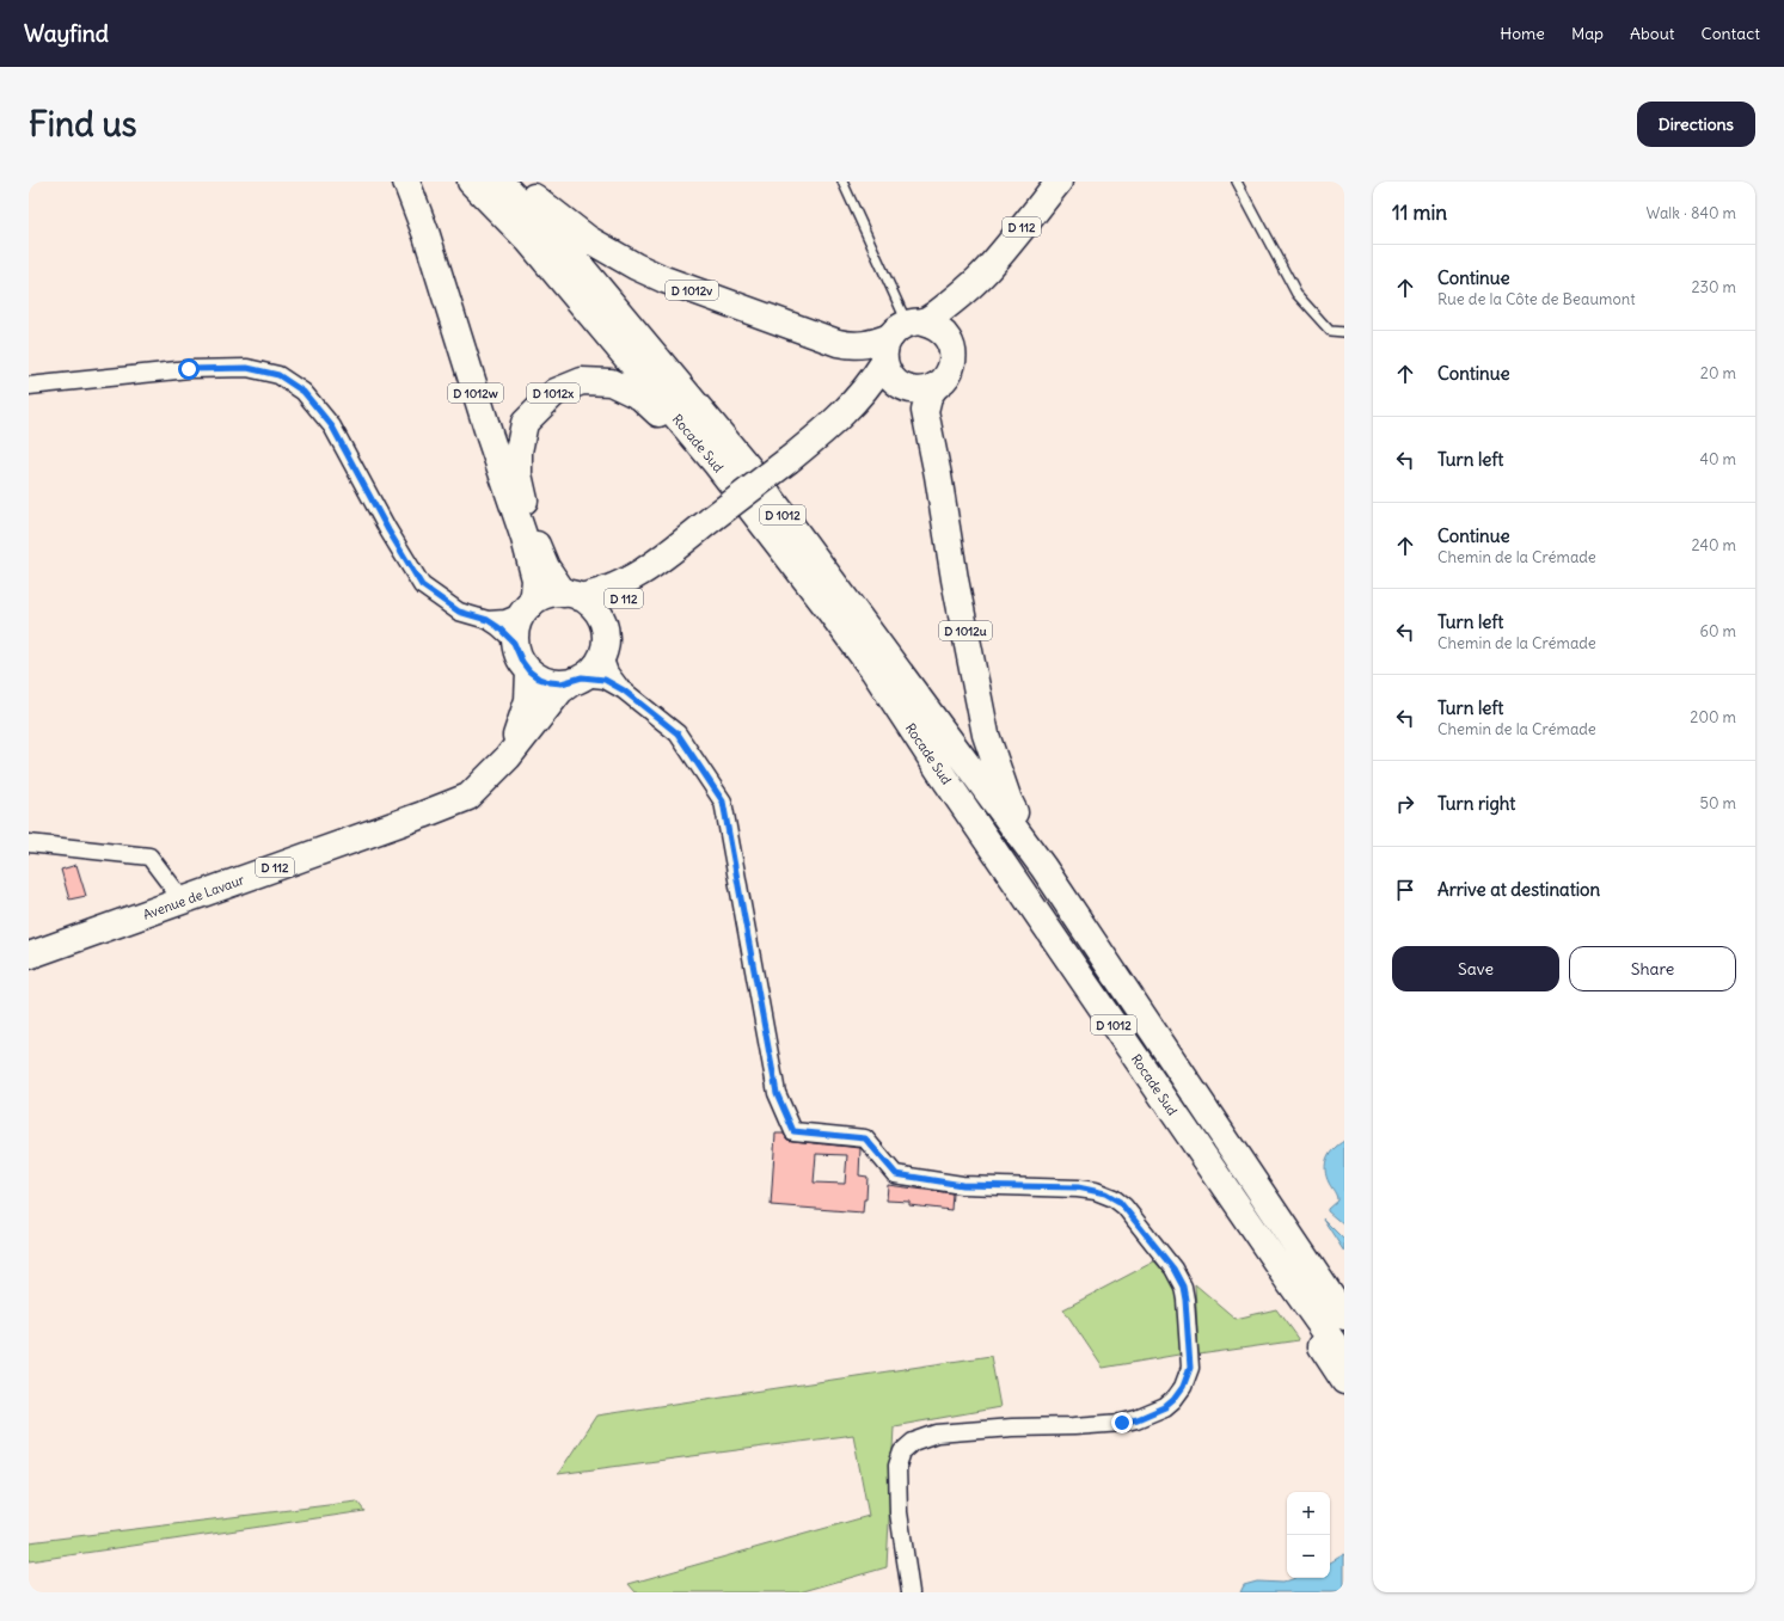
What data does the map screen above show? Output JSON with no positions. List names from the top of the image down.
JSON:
{
  "streets": {
    "main road": [
      "D 112",
      "D 1012v",
      "D 1012w",
      "D 1012x",
      "Rocade Sud",
      "D 1012",
      "D 1012u",
      "Avenue de Lavaur"
    ]
  },
  "crossings": [
    ["D 112", "D 1012v"],
    ["D 112", "D 1012w"],
    ["D 112", "D 1012x"],
    ["D 112", "D 1012u"],
    ["D 112", "Avenue de Lavaur"],
    ["D 1012v", "D 1012u"],
    ["D 1012w", "D 1012x"],
    ["D 1012x", "Rocade Sud"],
    ["Rocade Sud", "D 1012u"]
  ],
  "page": {
    "header": "Wayfind",
    "nav": [
      "Home",
      "Map",
      "About",
      "Contact"
    ],
    "buttons": [
      "Directions",
      ["Save", "Share"]
    ],
    "title": "Find us",
    "heading": ["11 min", "Walk · 840 m"],
    "list": [
      ["Continue", "Rue de la Côte de Beaumont", "230 m"],
      ["Continue", "20 m"],
      ["Turn left", "40 m"],
      ["Continue", "Chemin de la Crémade", "240 m"],
      ["Turn left", "Chemin de la Crémade", "60 m"],
      ["Turn left", "Chemin de la Crémade", "200 m"],
      ["Turn right", "50 m"],
      "Arrive at destination"
    ],
    "map_buttons": ["+", "−"]
  }
}
